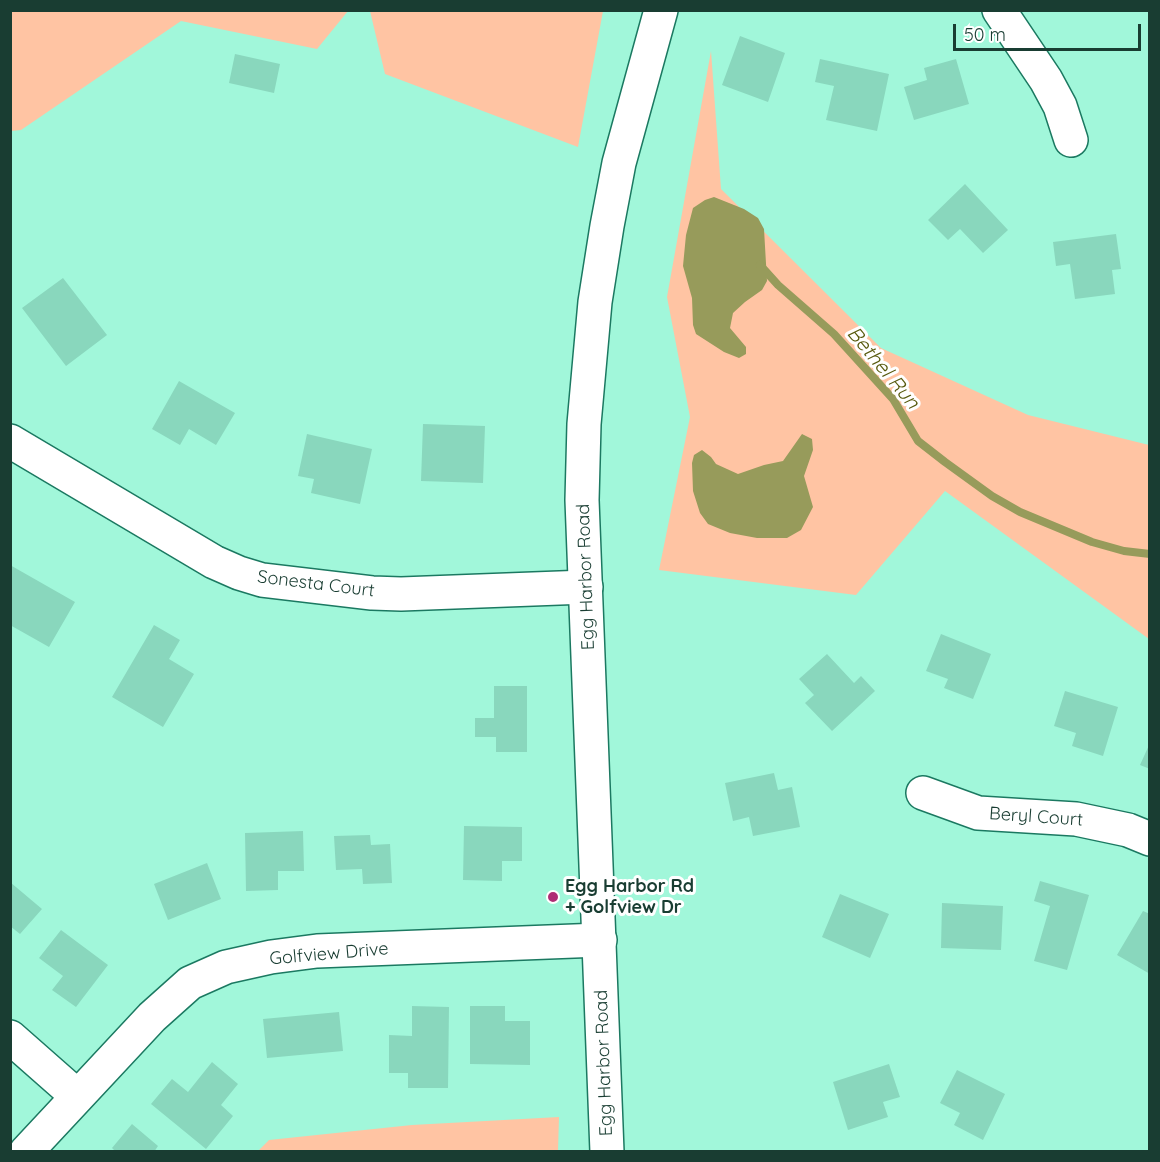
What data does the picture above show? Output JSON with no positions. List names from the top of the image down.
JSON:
{
  "streets": {
    "street": [
      "Egg Harbor Road",
      "Sonesta Court",
      "Beryl Court",
      "Golfview Drive"
    ]
  },
  "crossings": [
    ["Egg Harbor Road", "Sonesta Court"],
    ["Egg Harbor Road", "Golfview Drive"]
  ],
  "water": ["Bethel Run"],
  "places": ["Egg Harbor Rd + Golfview Dr"],
  "scale_bar": "50 m"
}
